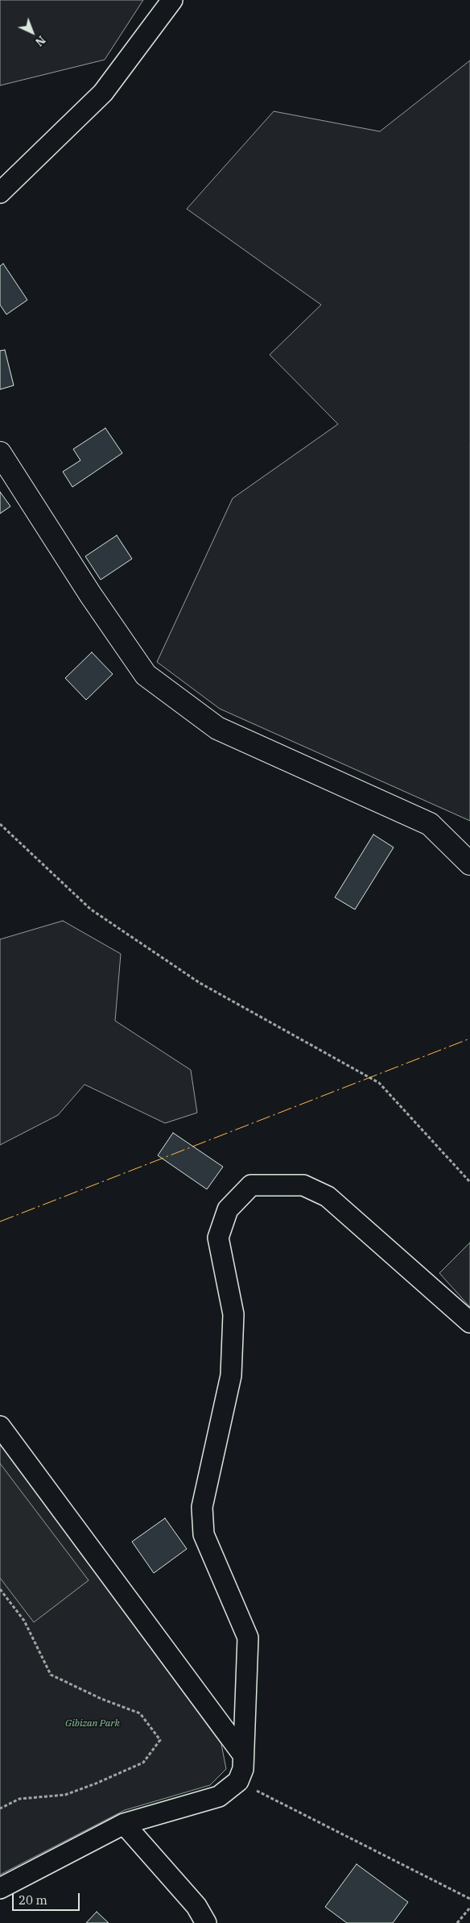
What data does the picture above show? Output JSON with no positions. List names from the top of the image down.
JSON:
{
  "parks": ["Gibizan Park"],
  "scale_bar": "20 m",
  "north": "bottom right"
}
